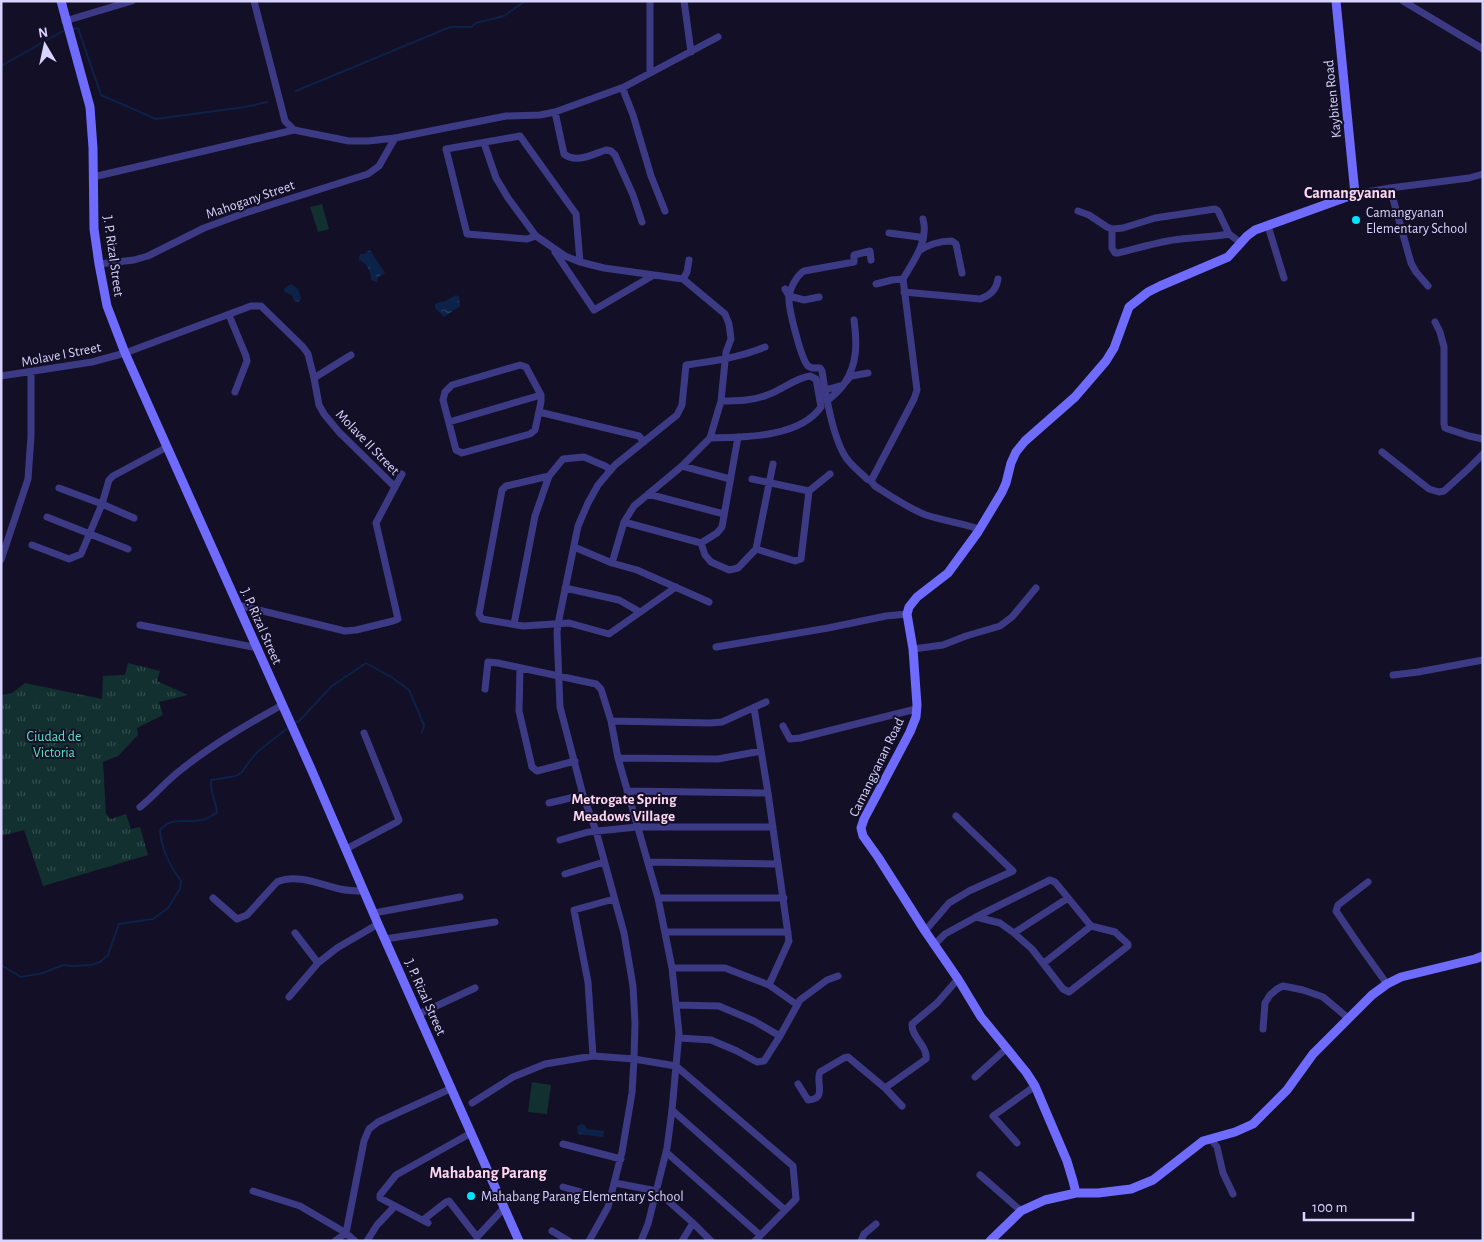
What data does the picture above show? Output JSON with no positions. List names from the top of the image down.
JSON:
{
  "streets": {
    "street": [
      "Kaybiten Road",
      "Mahogany Street",
      "J. P. Rizal Street",
      "Molave I Street",
      "Molave II Street",
      "Camangyanan Road"
    ]
  },
  "crossings": [
    ["Mahogany Street", "J. P. Rizal Street"],
    ["J. P. Rizal Street", "Molave I Street"],
    ["J. P. Rizal Street", "Molave II Street"],
    ["Molave I Street", "Molave II Street"]
  ],
  "districts": ["Camangyanan", "Metrogate Spring Meadows Village", "Mahabang Parang"],
  "parks": ["Ciudad de Victoria"],
  "places": ["Camangyanan Elementary School", "Mahabang Parang Elementary School"],
  "scale_bar": "100 m",
  "north": "top"
}
